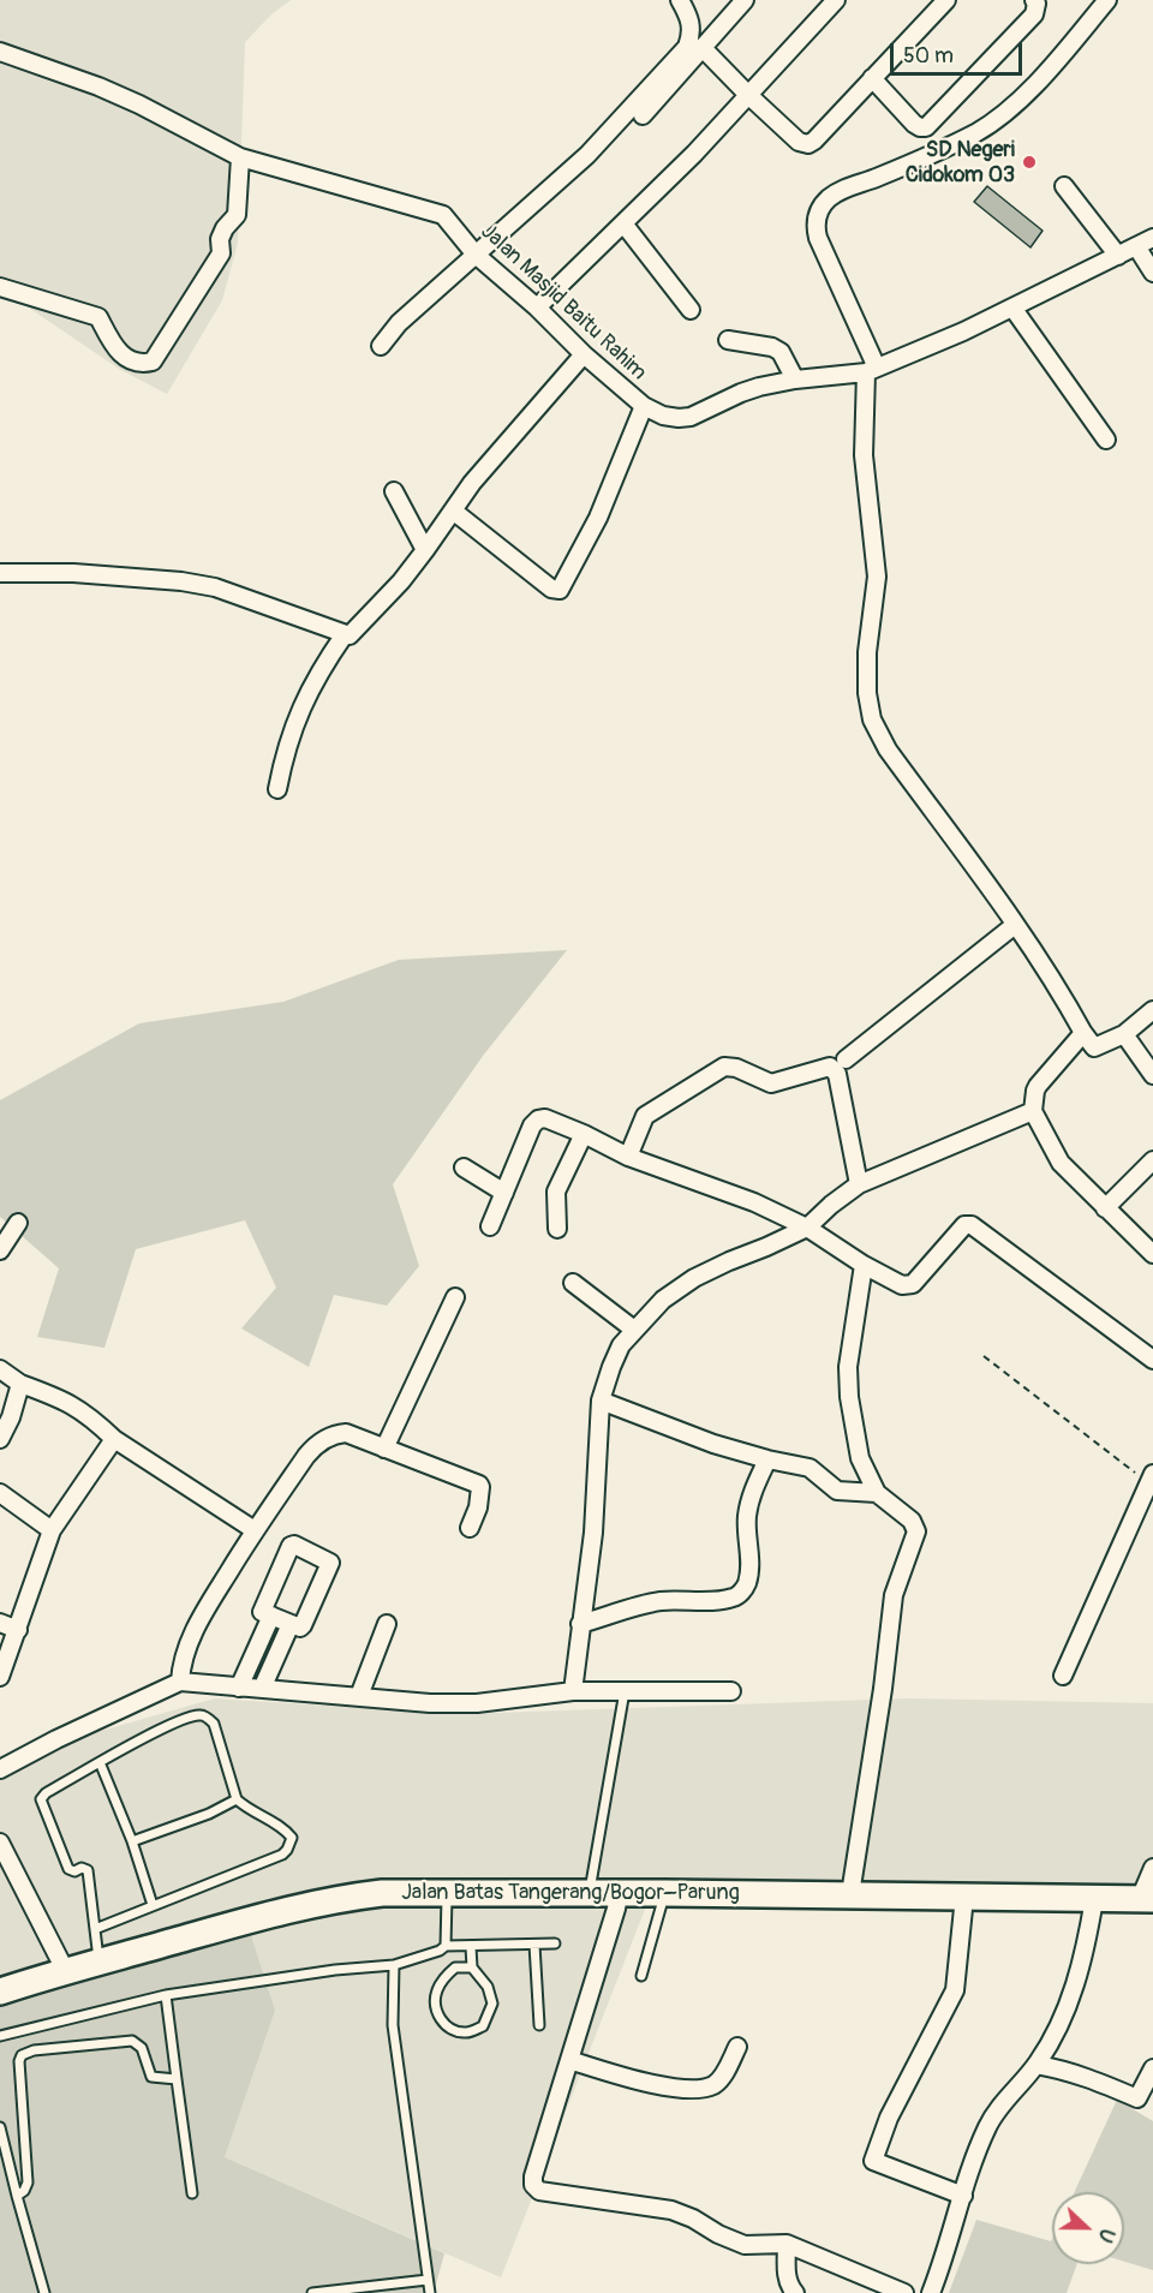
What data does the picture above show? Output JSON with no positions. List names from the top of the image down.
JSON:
{
  "streets": {
    "main road": ["Jalan Batas Tangerang/Bogor–Parung"],
    "street": ["Jalan Masjid Baitu Rahim"]
  },
  "places": ["SD Negeri Cidokom 03"],
  "scale_bar": "50 m",
  "north": "right"
}
